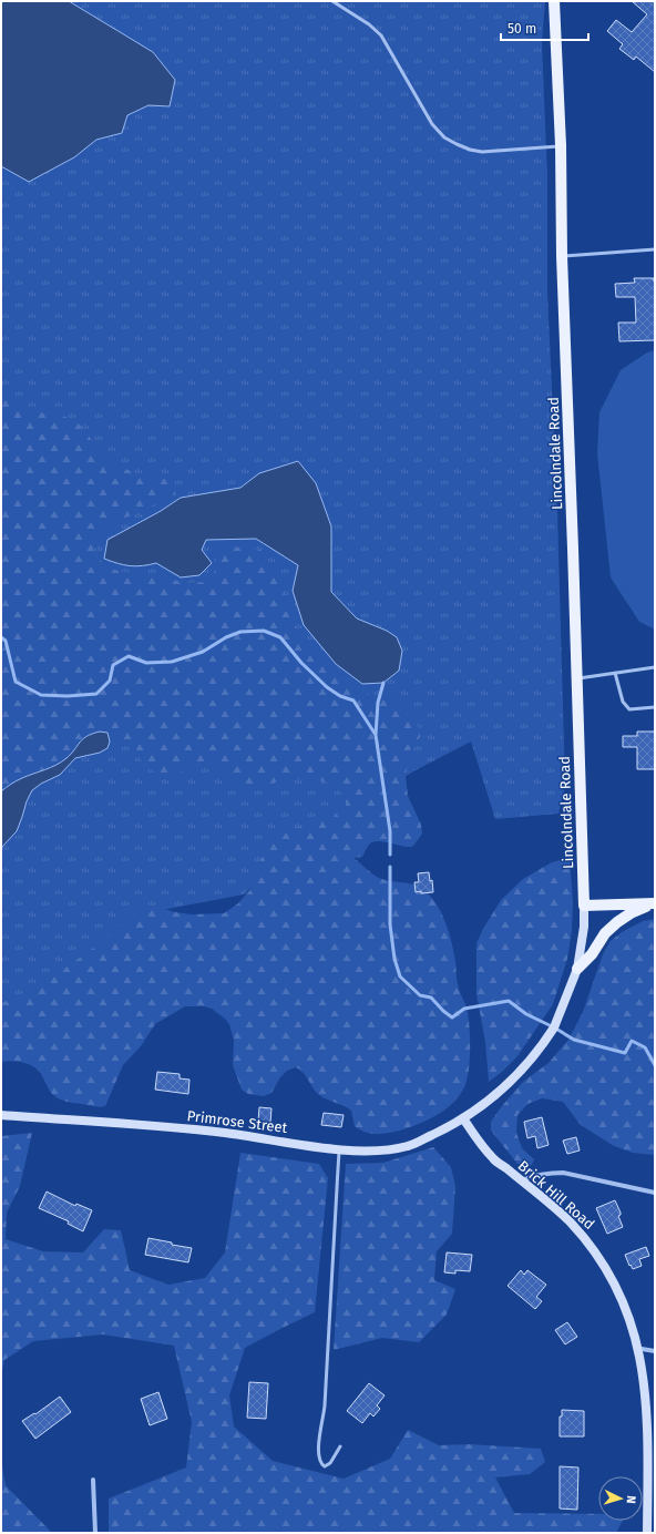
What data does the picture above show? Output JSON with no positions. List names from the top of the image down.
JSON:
{
  "streets": {
    "main road": ["Lincolndale Road", "Primrose Street", "Brick Hill Road"]
  },
  "crossings": [
    ["Lincolndale Road", "Primrose Street"],
    ["Primrose Street", "Brick Hill Road"]
  ],
  "scale_bar": "50 m",
  "north": "right"
}
